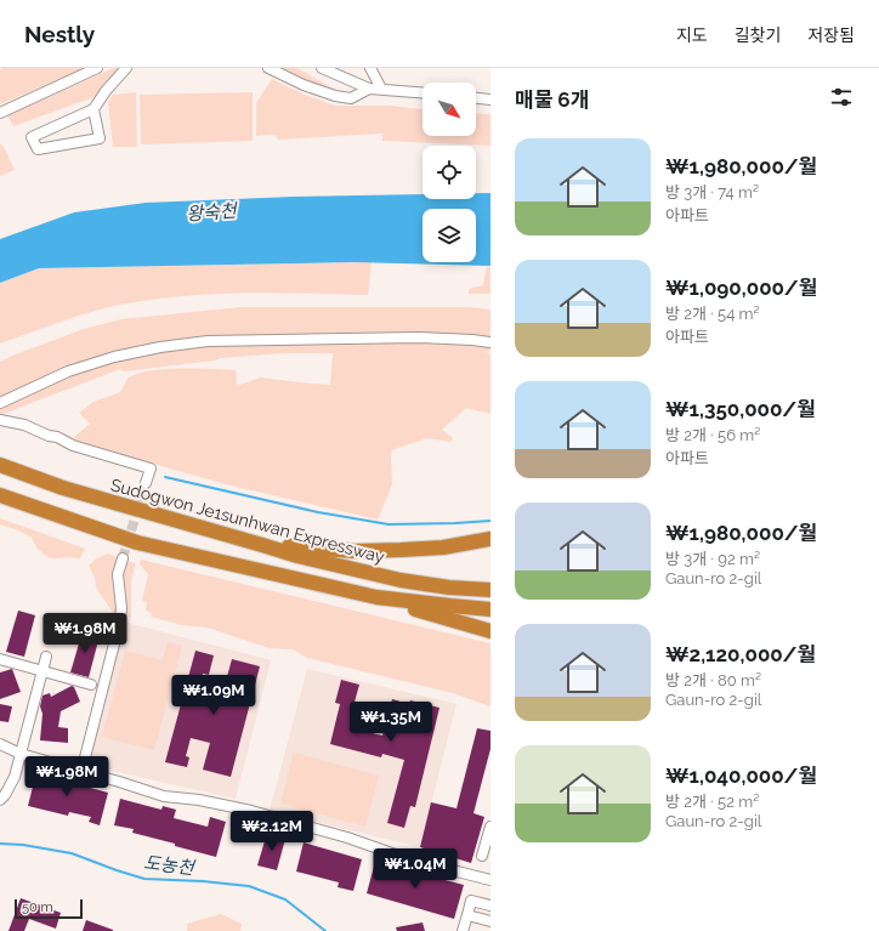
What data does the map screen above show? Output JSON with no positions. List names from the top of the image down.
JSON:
{
  "streets": {
    "highway": ["Sudogwon Je1sunhwan Expressway"]
  },
  "water": ["왕숙천", "도농천"],
  "scale_bar": "50 m",
  "north": "bottom right",
  "page": {
    "header": "Nestly",
    "nav": ["지도", "길찾기", "저장됨"],
    "heading": "매물 6개",
    "list": [
      {
        "name": "₩1,980,000/월",
        "note": "방 3개 · 74 m² · 아파트"
      },
      {
        "name": "₩1,090,000/월",
        "note": "방 2개 · 54 m² · 아파트"
      },
      {
        "name": "₩1,350,000/월",
        "note": "방 2개 · 56 m² · 아파트"
      },
      {
        "name": "₩1,980,000/월",
        "note": "방 3개 · 92 m² · Gaun-ro 2-gil"
      },
      {
        "name": "₩2,120,000/월",
        "note": "방 2개 · 80 m² · Gaun-ro 2-gil"
      },
      {
        "name": "₩1,040,000/월",
        "note": "방 2개 · 52 m² · Gaun-ro 2-gil"
      }
    ],
    "price": [
      "₩1.98M",
      "₩1.09M",
      "₩1.35M",
      "₩1.98M",
      "₩2.12M",
      "₩1.04M"
    ],
    "scale": "50 m"
  }
}
